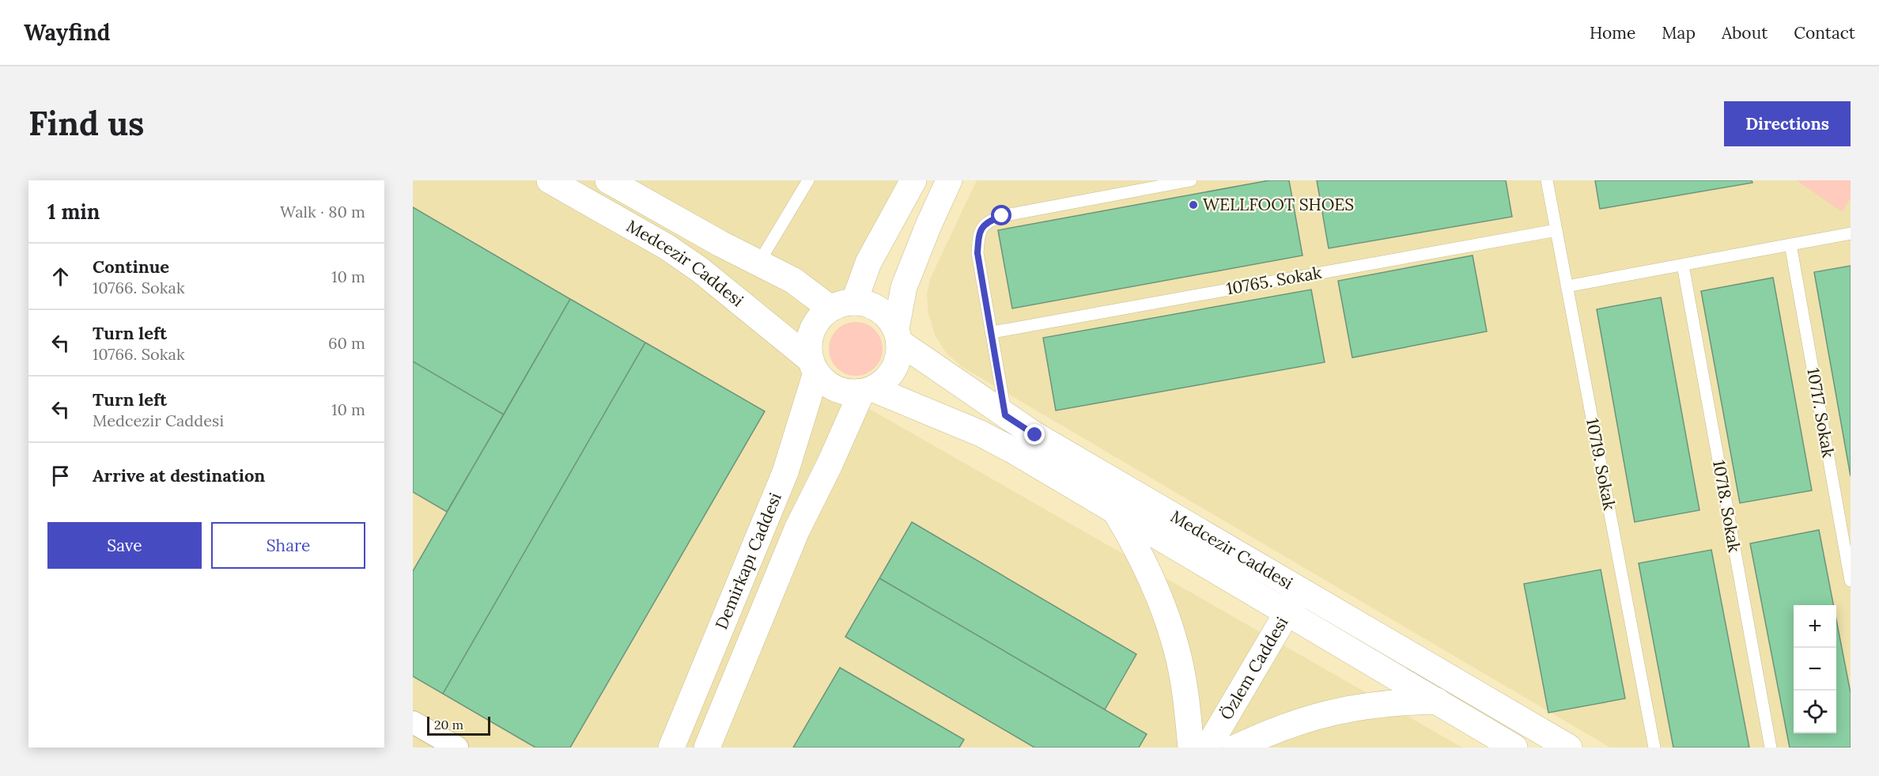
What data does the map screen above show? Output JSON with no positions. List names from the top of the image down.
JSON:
{
  "streets": {
    "street": ["Medcezir Caddesi", "Demirkapı Caddesi", "Özlem Caddesi"],
    "lane": [
      "10765. Sokak",
      "10717. Sokak",
      "10719. Sokak",
      "10718. Sokak"
    ]
  },
  "crossings": [
    ["Medcezir Caddesi", "Demirkapı Caddesi"],
    ["Medcezir Caddesi", "Özlem Caddesi"],
    ["10765. Sokak", "10719. Sokak"]
  ],
  "places": ["WELLFOOT SHOES"],
  "scale_bar": "20 m",
  "page": {
    "header": "Wayfind",
    "nav": [
      "Home",
      "Map",
      "About",
      "Contact"
    ],
    "buttons": [
      "Directions",
      ["Save", "Share"]
    ],
    "title": "Find us",
    "heading": ["1 min", "Walk · 80 m"],
    "list": [
      ["Continue", "10766. Sokak", "10 m"],
      ["Turn left", "10766. Sokak", "60 m"],
      ["Turn left", "Medcezir Caddesi", "10 m"],
      "Arrive at destination"
    ],
    "map_buttons": ["+", "−"],
    "scale": "20 m"
  }
}
